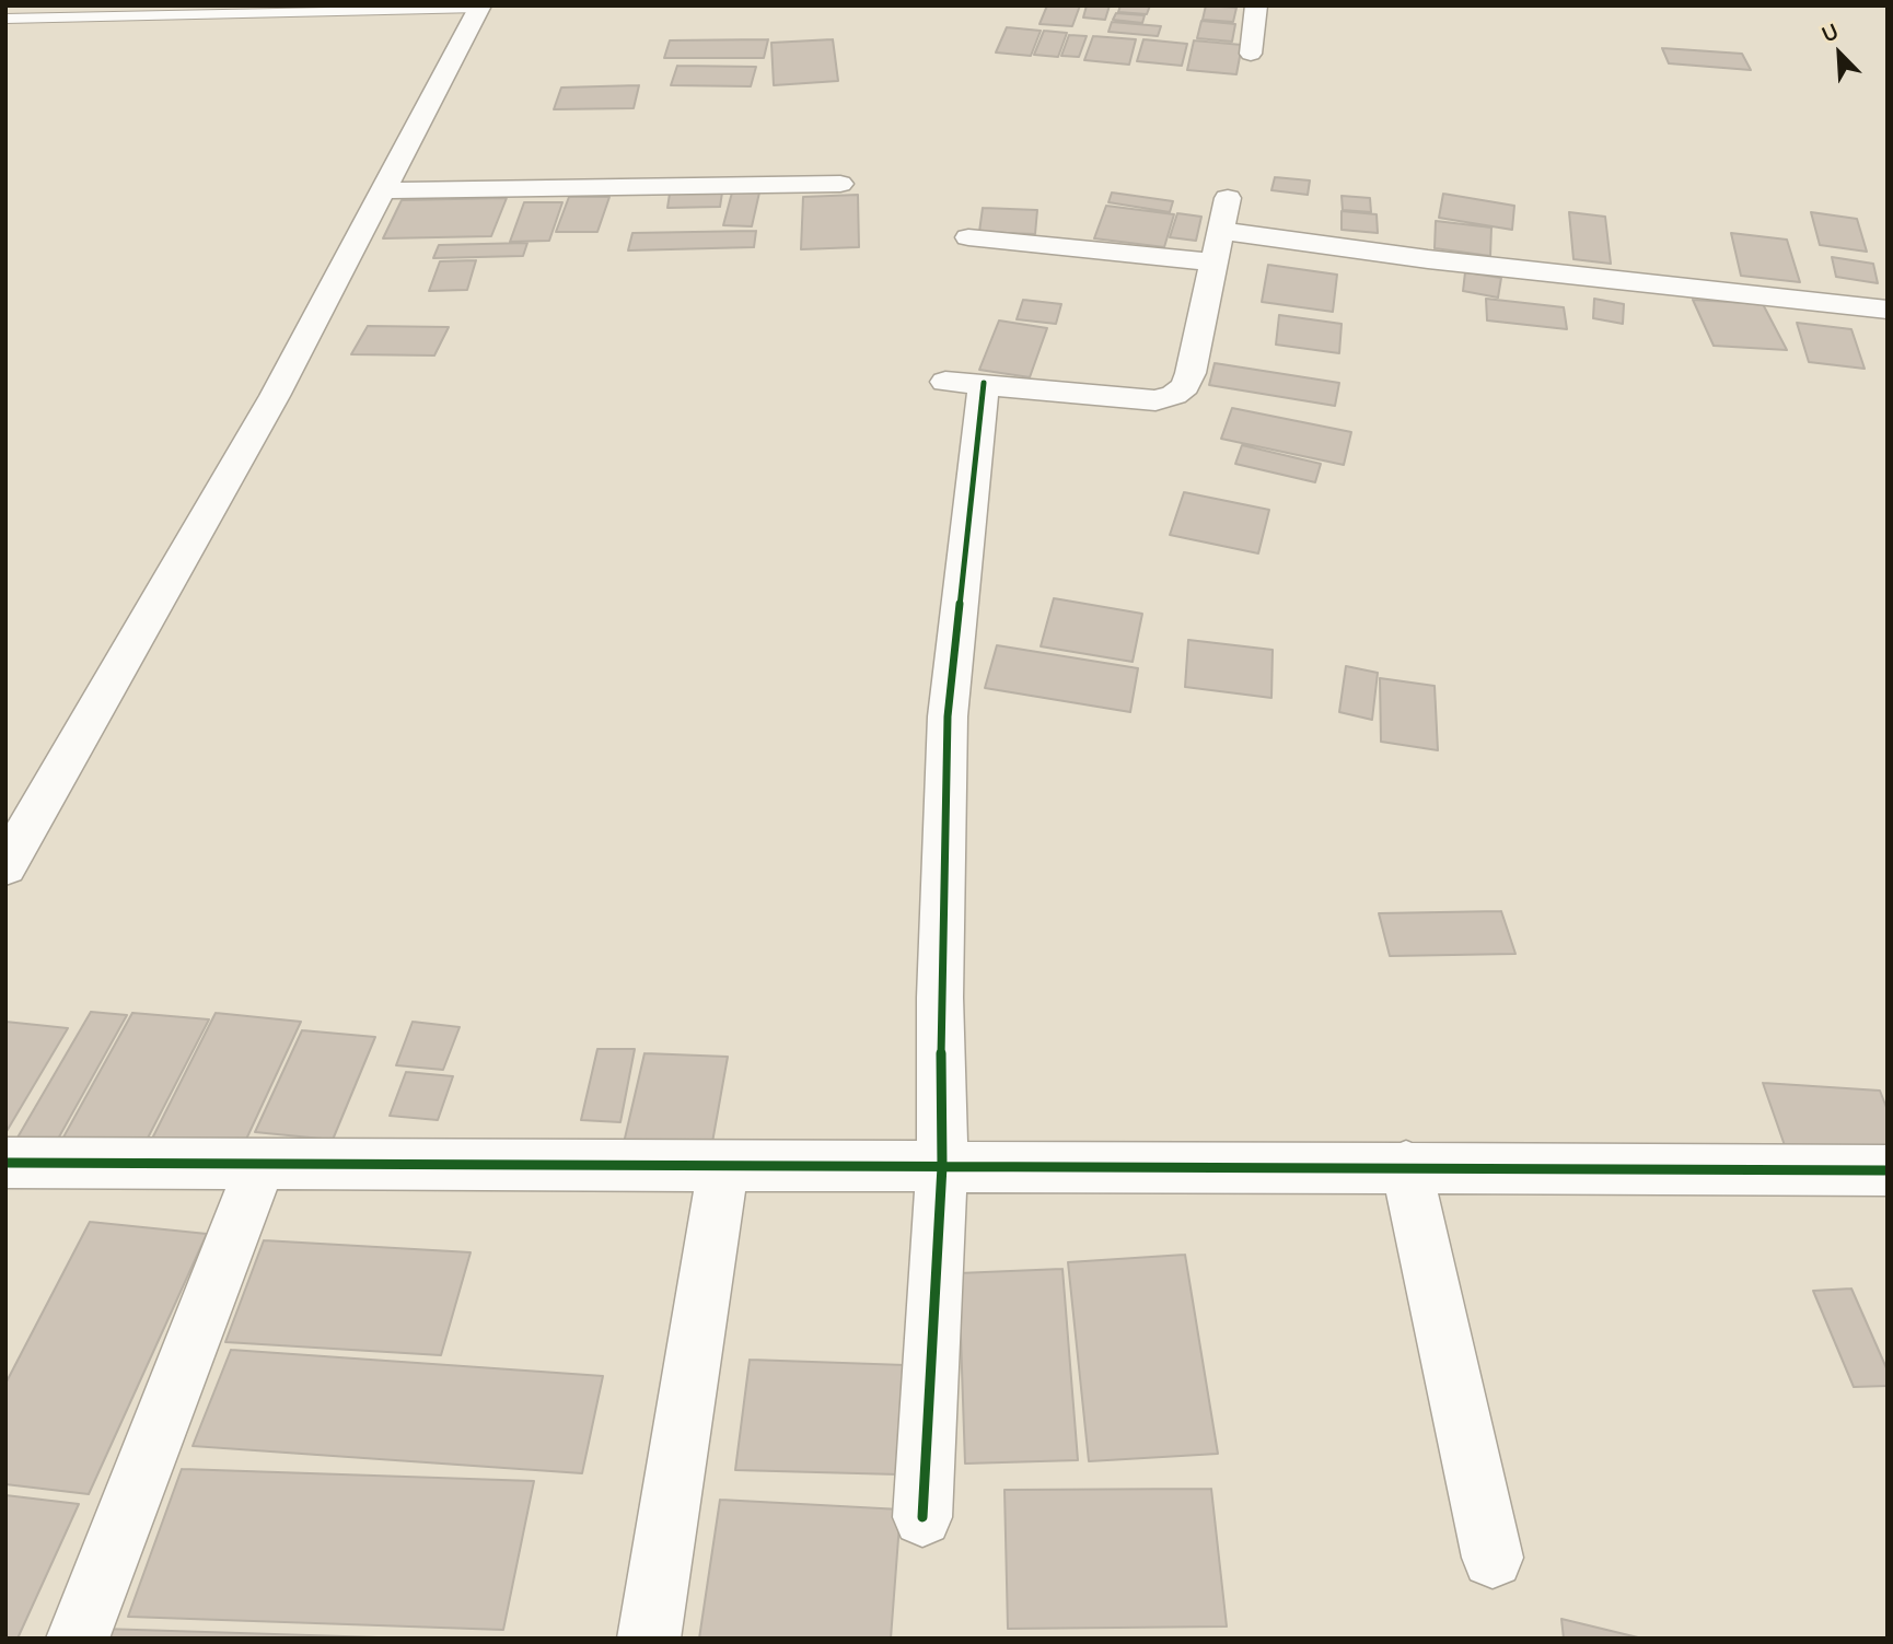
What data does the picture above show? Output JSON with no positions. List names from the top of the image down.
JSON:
{
  "north": "top left"
}
